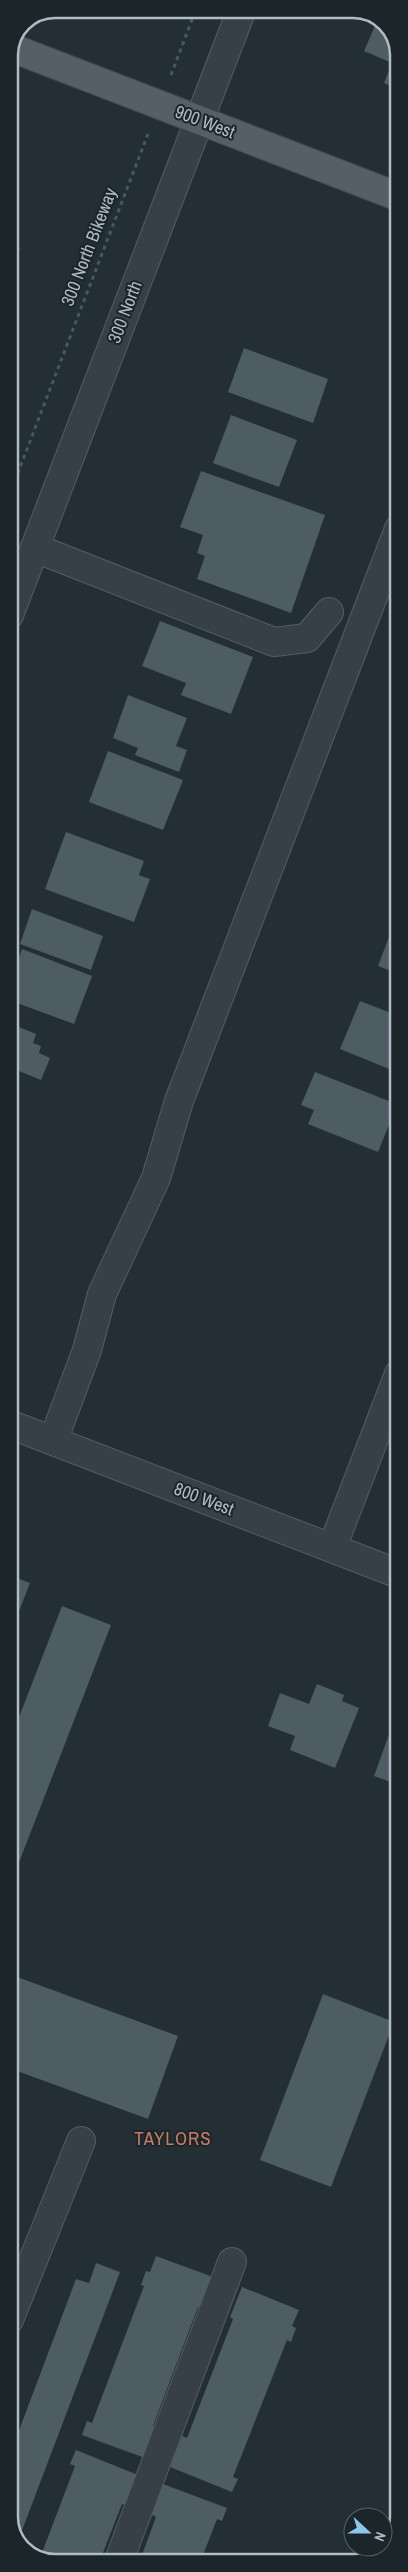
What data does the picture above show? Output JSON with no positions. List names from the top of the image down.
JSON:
{
  "streets": {
    "main road": ["900 West"],
    "street": ["300 North", "800 West"],
    "path": ["300 North Bikeway"]
  },
  "crossings": [
    ["900 West", "300 North Bikeway"],
    ["900 West", "300 North"]
  ],
  "districts": ["TAYLORS"],
  "north": "right"
}
